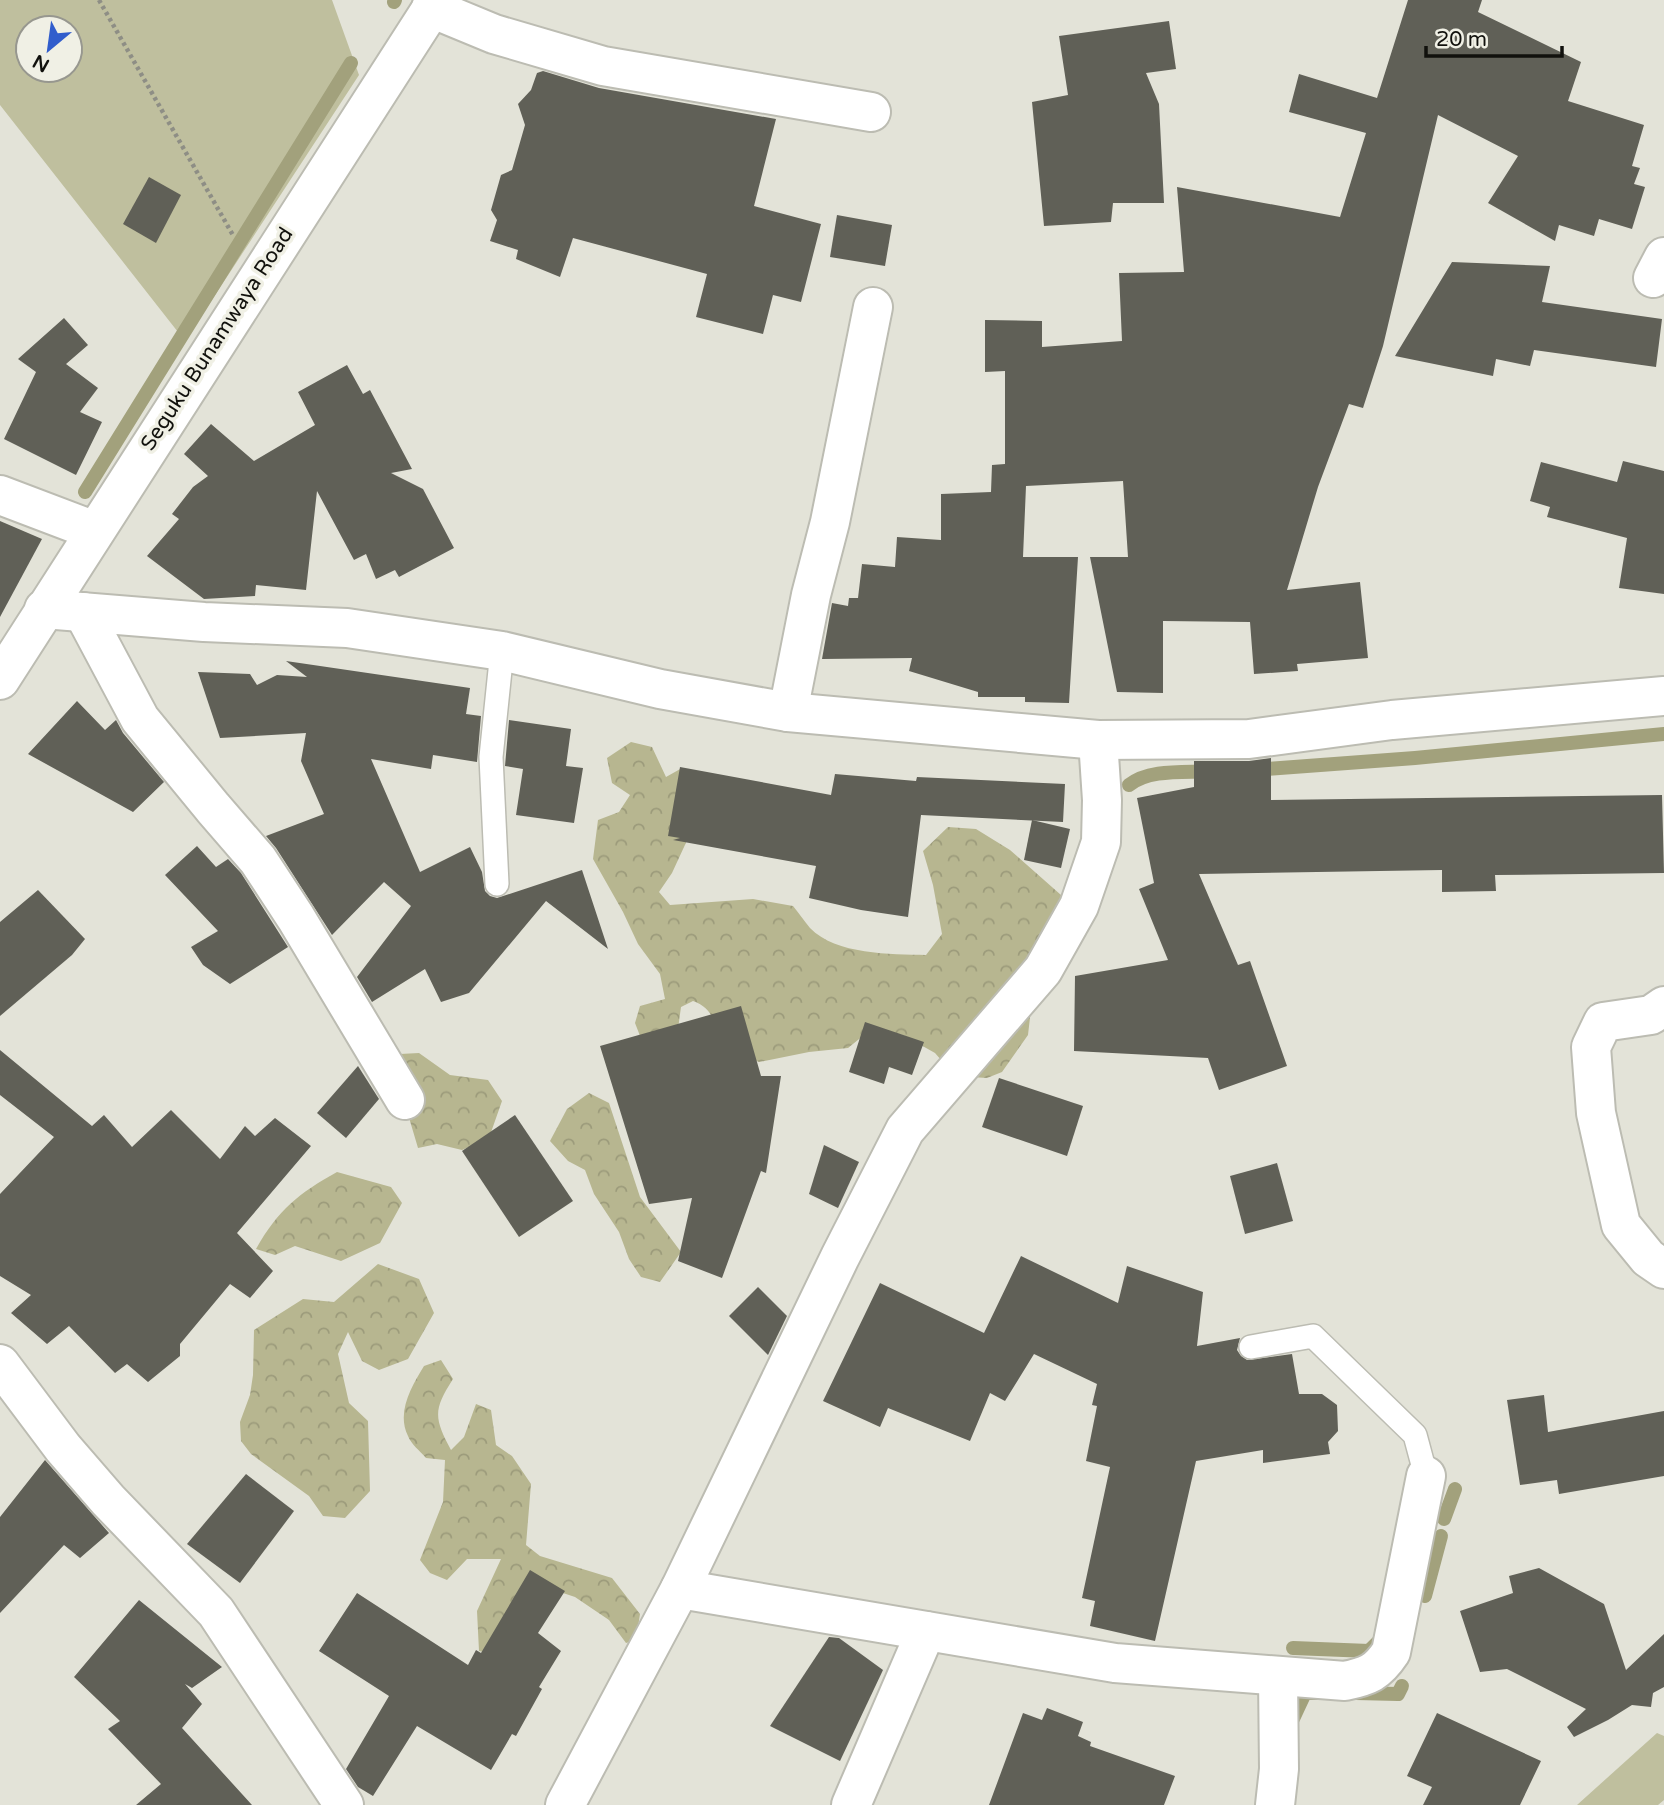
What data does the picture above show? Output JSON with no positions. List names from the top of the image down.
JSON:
{
  "streets": {
    "street": ["Seguku Bunamwaya Road"]
  },
  "scale_bar": "20 m",
  "north": "bottom left"
}
